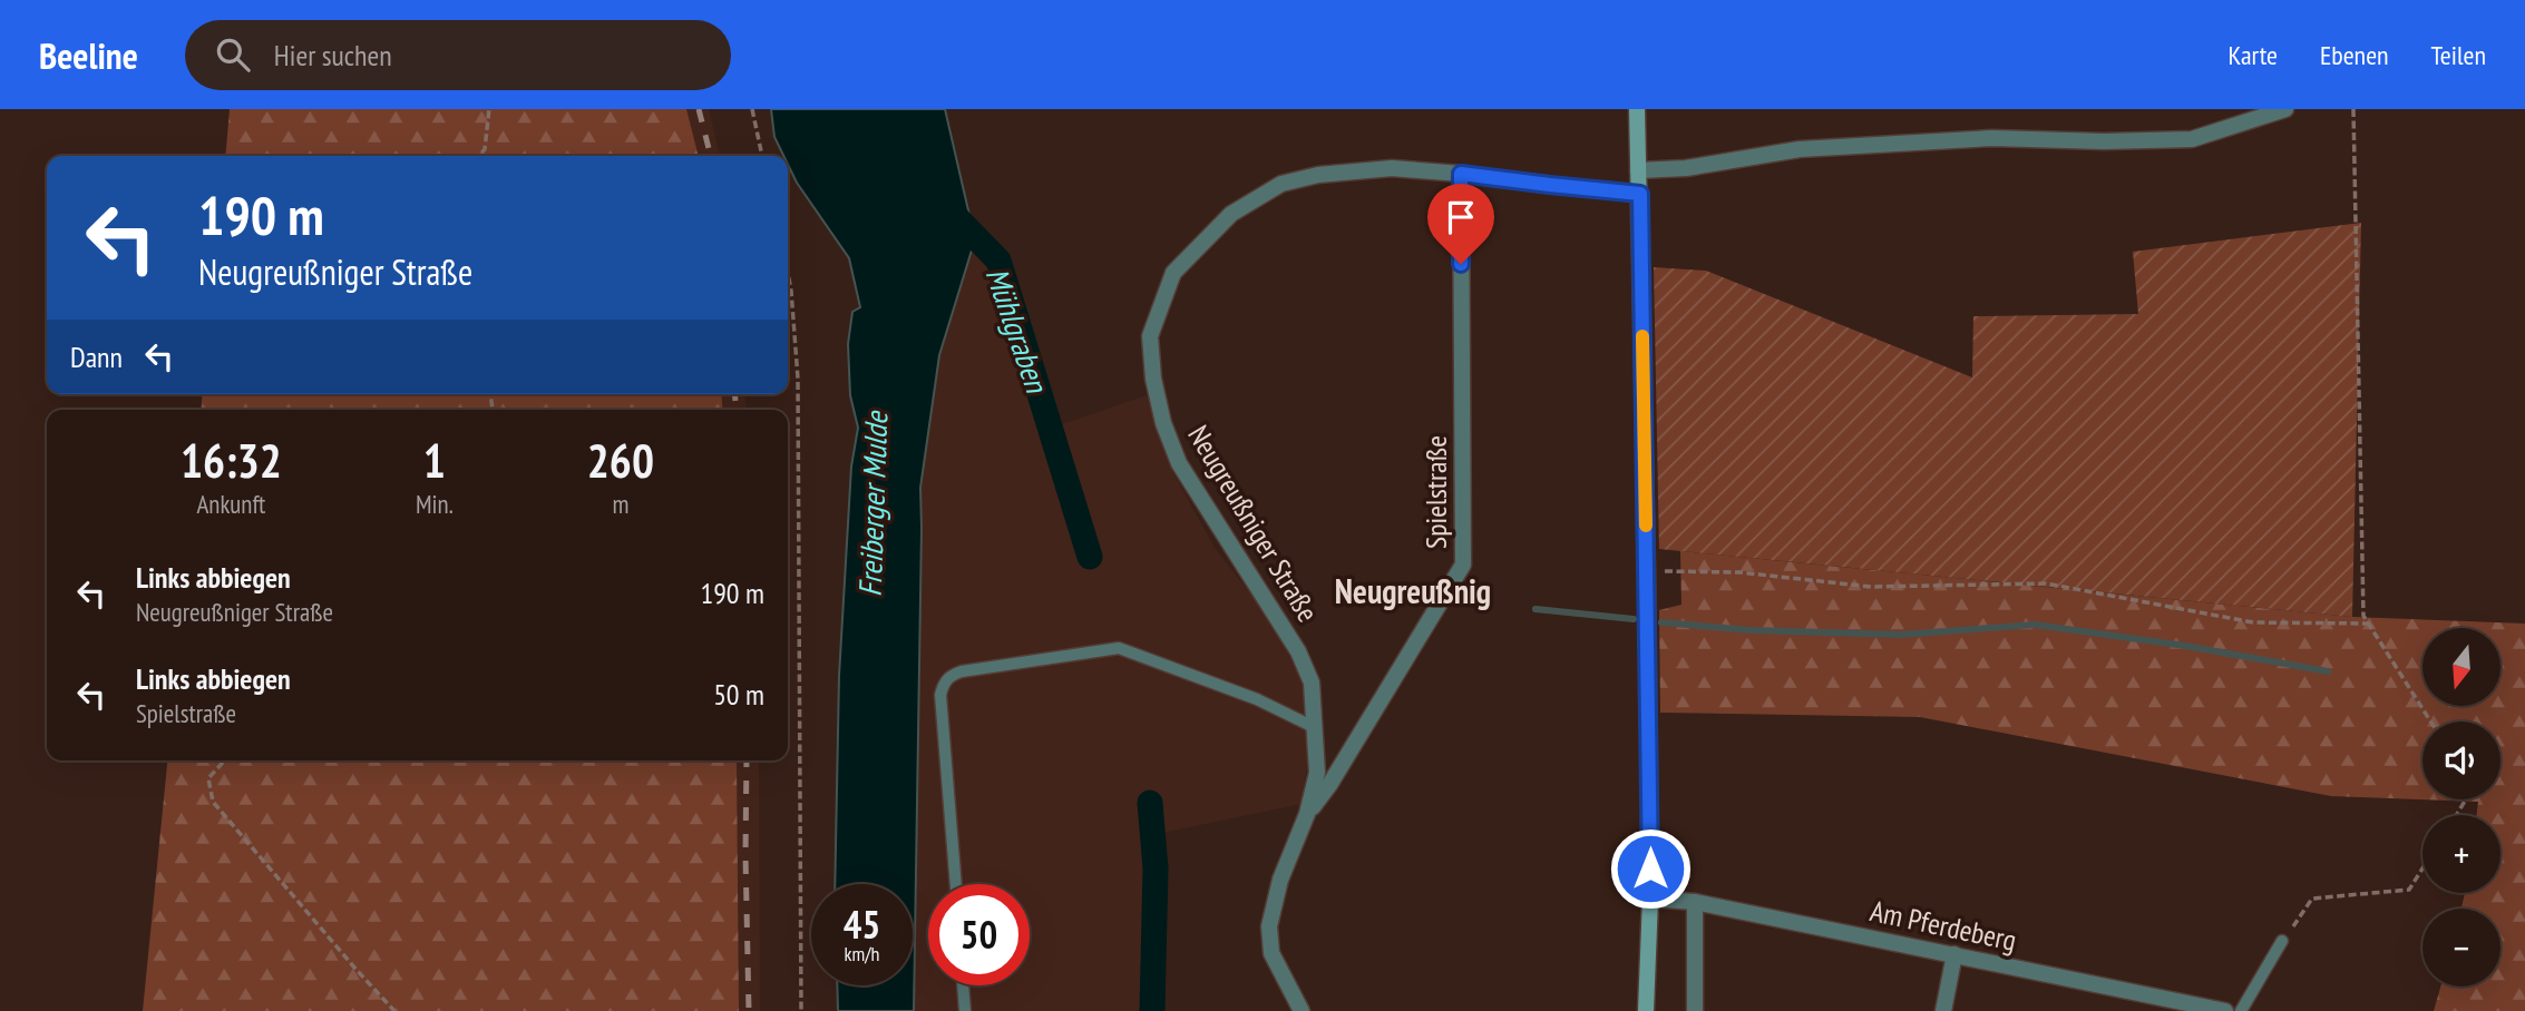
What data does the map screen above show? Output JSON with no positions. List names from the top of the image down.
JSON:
{
  "streets": {
    "street": ["Spielstraße", "Neugreußniger Straße", "Am Pferdeberg"]
  },
  "crossings": [
    ["Spielstraße", "Neugreußniger Straße"]
  ],
  "districts": ["Neugreußnig"],
  "water": ["Mühlgraben", "Freiberger Mulde"],
  "north": "bottom",
  "page": {
    "header": "Beeline",
    "search": "Hier suchen",
    "nav": ["Karte", "Ebenen", "Teilen"],
    "turn": ["190 m", "Neugreußniger Straße"],
    "then": "Dann",
    "eta": [
      "16:32",
      "Ankunft",
      "1",
      "Min.",
      "260",
      "m"
    ],
    "list": [
      {
        "name": "Links abbiegen",
        "note": "Neugreußniger Straße",
        "value": "190 m"
      },
      {
        "name": "Links abbiegen",
        "note": "Spielstraße",
        "value": "50 m"
      }
    ],
    "map_buttons": ["+", "−"],
    "speed": "45 km/h",
    "limit": "50"
  }
}
